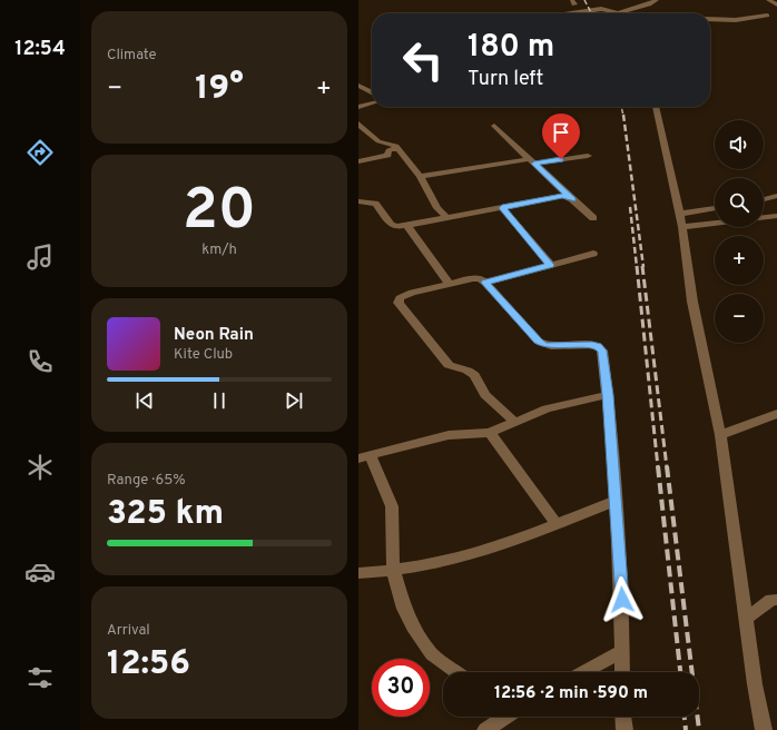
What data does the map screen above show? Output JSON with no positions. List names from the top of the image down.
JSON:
{
  "page": {
    "tabs": "12:54",
    "tile": [
      "Climate",
      ["20", "km/h"],
      ["Range · 65%", "325 km"],
      ["Arrival", "12:56"]
    ],
    "turn": ["180 m", "Turn left"],
    "heat": ["−", "19°", "+"],
    "map_buttons": ["+", "−"],
    "song": ["Neon Rain", "Kite Club"],
    "limit": "30",
    "trip": "12:56 · 2 min · 590 m"
  }
}
